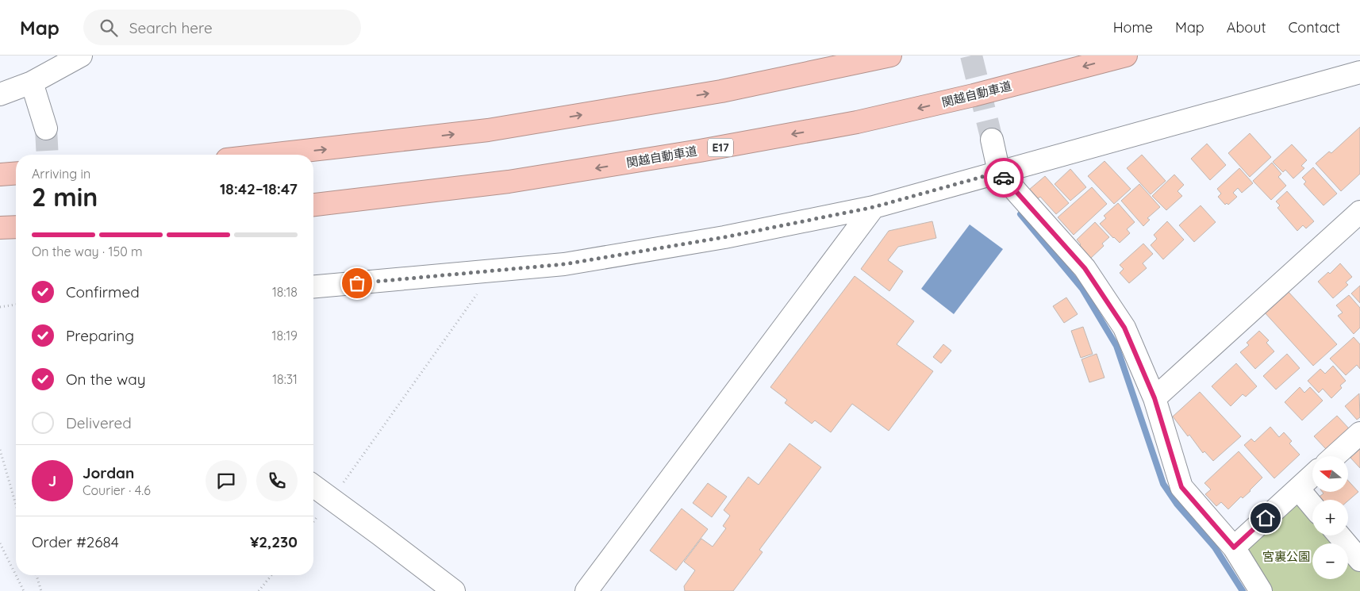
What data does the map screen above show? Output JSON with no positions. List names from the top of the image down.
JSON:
{
  "streets": {
    "highway": ["関越自動車道", "E17"]
  },
  "parks": ["宮裏公園"],
  "north": "left",
  "page": {
    "header": "Map",
    "search": "Search here",
    "nav": [
      "Home",
      "Map",
      "About",
      "Contact"
    ],
    "heading": ["2 min", "Arriving in", "18:42–18:47"],
    "panel": [
      "Jordan",
      "Courier · 4.6",
      "Order #2684",
      "¥2,230"
    ],
    "bar": "On the way · 150 m",
    "list": [
      ["Confirmed", "18:18"],
      ["Preparing", "18:19"],
      ["On the way", "18:31"],
      "Delivered"
    ],
    "map_buttons": ["+", "−"],
    "round": "J"
  }
}
